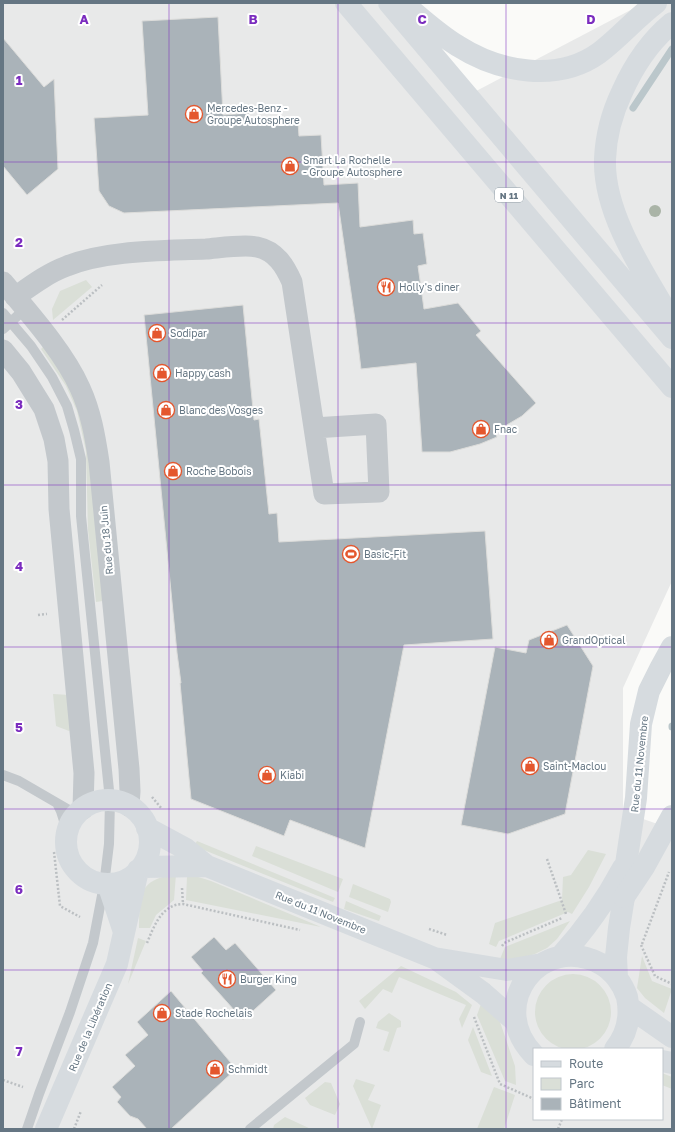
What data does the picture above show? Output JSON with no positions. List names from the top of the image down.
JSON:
{
  "streets": {
    "main road": ["N 11", "Rue du 11 Novembre", "Rue de la Libération"],
    "street": ["Rue du 18 Juin"]
  },
  "crossings": [
    ["Rue du 11 Novembre", "Rue de la Libération"]
  ],
  "places": {
    "shop": [
      "Mercedes-Benz - Groupe Autosphere",
      "Smart La Rochelle - Groupe Autosphere",
      "Sodipar",
      "Happy cash",
      "Blanc des Vosges",
      "Fnac",
      "Roche Bobois",
      "GrandOptical",
      "Saint-Maclou",
      "Kiabi",
      "Stade Rochelais",
      "Schmidt"
    ],
    "restaurant": ["Holly's diner", "Burger King"],
    "sports": ["Basic-Fit"]
  },
  "legend": ["Route", "Parc", "Bâtiment"],
  "grid": {
    "columns": [
      "A",
      "B",
      "C",
      "D"
    ],
    "rows": [
      "1",
      "2",
      "3",
      "4",
      "5",
      "6",
      "7"
    ]
  }
}
